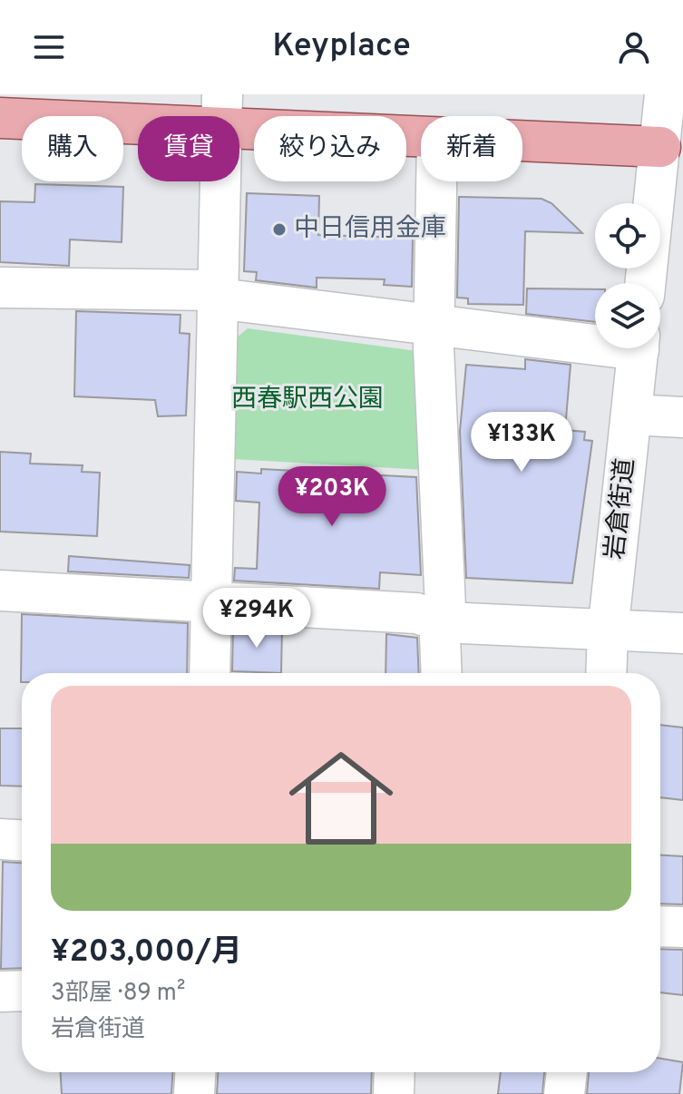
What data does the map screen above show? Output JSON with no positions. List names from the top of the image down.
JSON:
{
  "streets": {
    "street": ["岩倉街道"]
  },
  "parks": ["西春駅西公園"],
  "places": ["中日信用金庫"],
  "page": {
    "header": "Keyplace",
    "chip": [
      "購入",
      "賃貸",
      "絞り込み",
      "新着"
    ],
    "price": ["¥133K", "¥203K", "¥294K"],
    "list": [
      {
        "name": "¥203,000/月",
        "note": "3部屋 · 89 m² · 岩倉街道"
      }
    ]
  }
}
